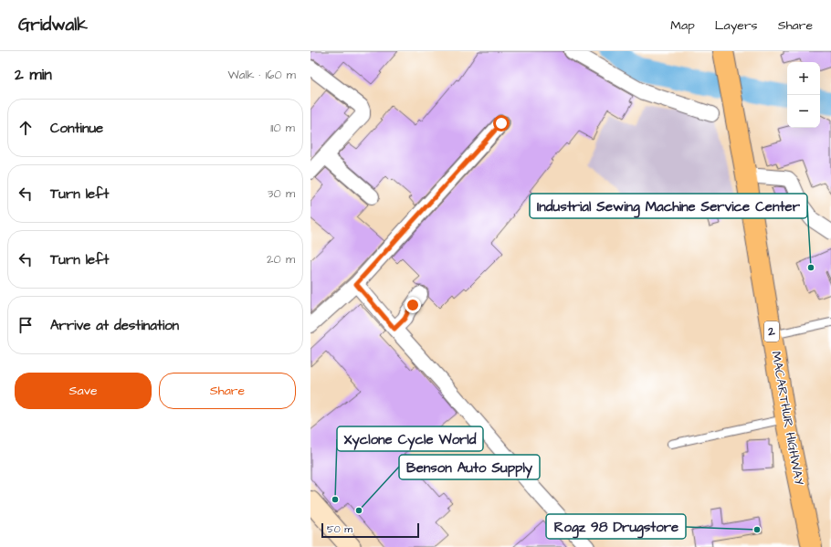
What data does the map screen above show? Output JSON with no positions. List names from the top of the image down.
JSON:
{
  "streets": {
    "highway": ["2", "MACARTHUR HIGHWAY"]
  },
  "places": [
    "Industrial Sewing Machine Service Center",
    "Xyclone Cycle World",
    "Benson Auto Supply",
    "Rogz 98 Drugstore"
  ],
  "scale_bar": "50 m",
  "page": {
    "header": "Gridwalk",
    "nav": ["Map", "Layers", "Share"],
    "heading": ["2 min", "Walk · 160 m"],
    "map_buttons": ["+", "−"],
    "list": [
      ["Continue", "110 m"],
      ["Turn left", "30 m"],
      ["Turn left", "20 m"],
      "Arrive at destination"
    ],
    "buttons": ["Save", "Share"],
    "scale": "50 m"
  }
}
